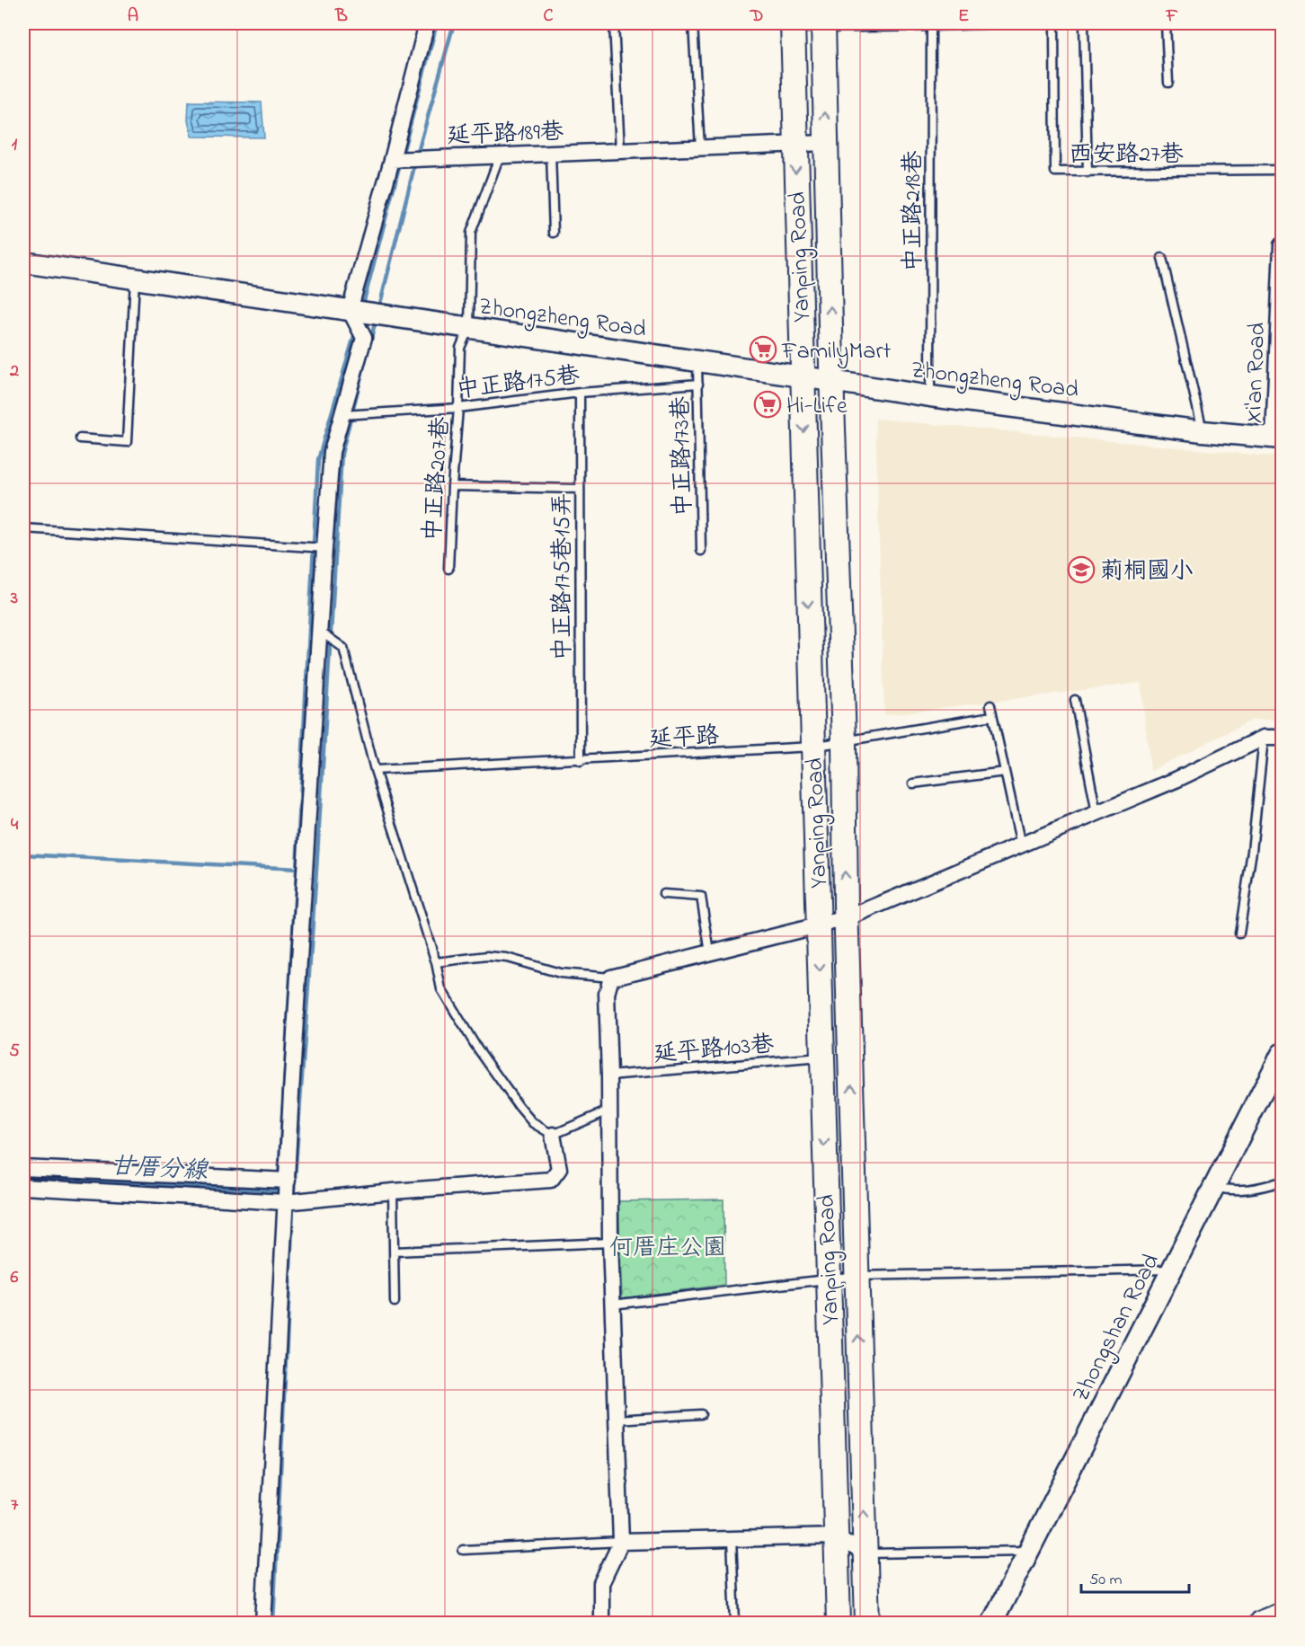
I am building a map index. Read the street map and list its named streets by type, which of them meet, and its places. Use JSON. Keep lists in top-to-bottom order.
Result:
{
  "streets": {
    "main road": ["Yanping Road"],
    "street": [
      "延平路189巷",
      "Zhongzheng Road",
      "Xi'an Road",
      "Zhongshan Road"
    ],
    "lane": [
      "西安路27巷",
      "中正路218巷",
      "中正路175巷",
      "中正路173巷",
      "中正路207巷",
      "中正路175巷15弄",
      "延平路",
      "延平路103巷"
    ]
  },
  "crossings": [
    ["延平路189巷", "Yanping Road"],
    ["延平路189巷", "中正路207巷"],
    ["中正路218巷", "Zhongzheng Road"],
    ["Yanping Road", "Zhongzheng Road"],
    ["Yanping Road", "延平路"],
    ["Yanping Road", "延平路103巷"],
    ["Zhongzheng Road", "Xi'an Road"],
    ["Zhongzheng Road", "中正路173巷"],
    ["Zhongzheng Road", "中正路207巷"],
    ["中正路175巷", "中正路173巷"],
    ["中正路175巷", "中正路207巷"],
    ["中正路175巷", "中正路175巷15弄"],
    ["中正路175巷15弄", "延平路"]
  ],
  "water": ["甘厝分線"],
  "parks": ["何厝庄公園"],
  "places": {
    "supermarket": ["FamilyMart", "Hi-Life"],
    "school or university": ["莿桐國小"]
  },
  "scale_bar": "50 m",
  "grid": {
    "columns": [
      "A",
      "B",
      "C",
      "D",
      "E",
      "F"
    ],
    "rows": [
      "1",
      "2",
      "3",
      "4",
      "5",
      "6",
      "7"
    ]
  }
}
